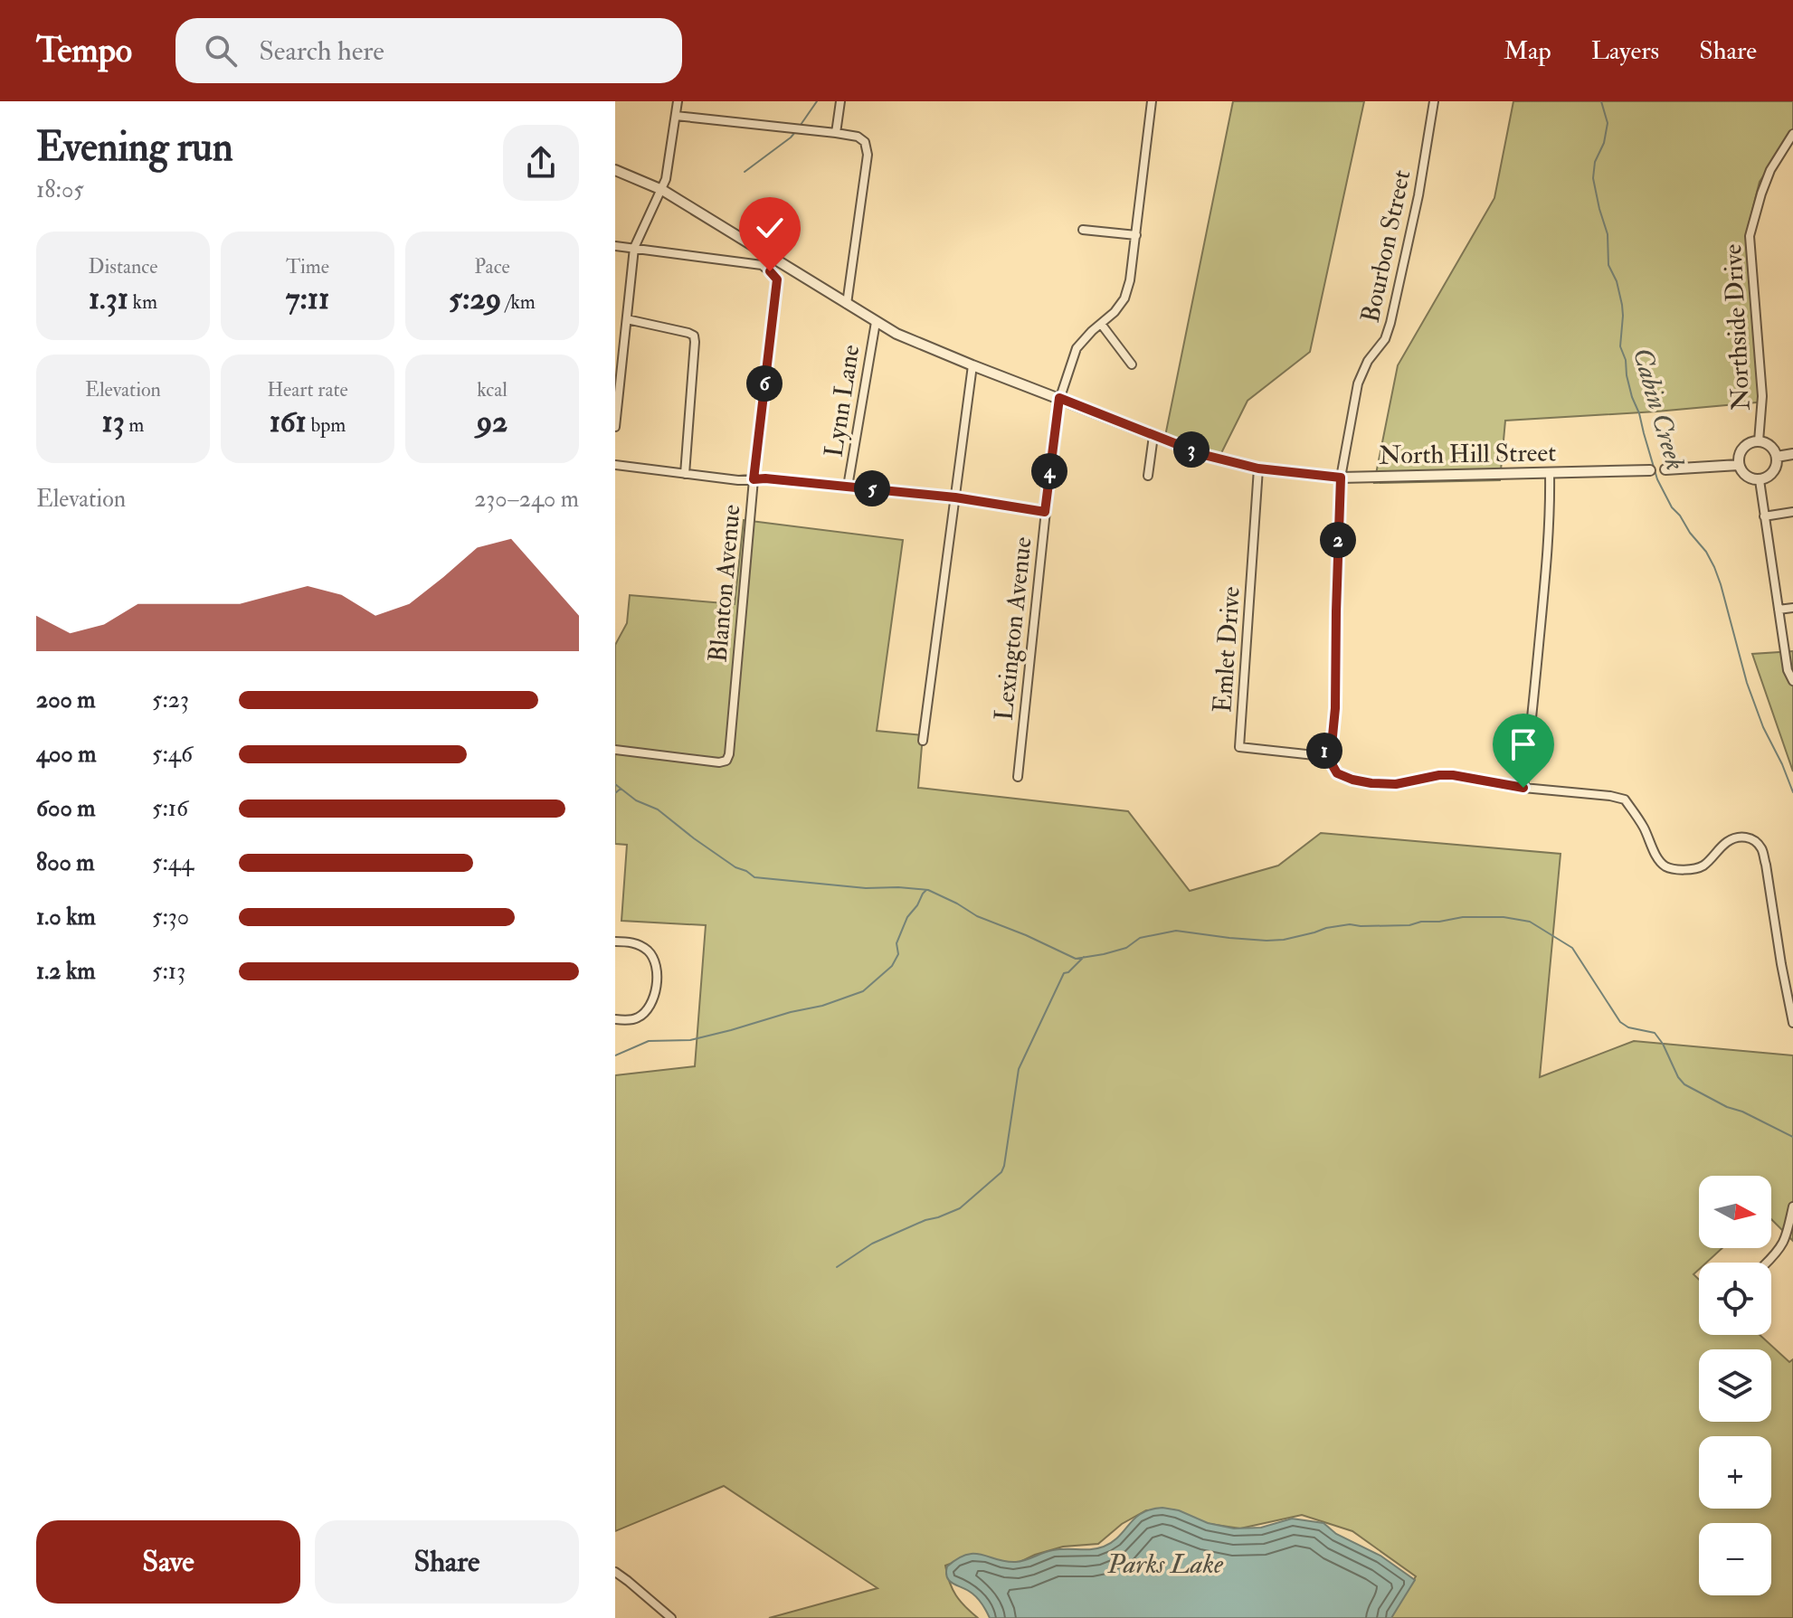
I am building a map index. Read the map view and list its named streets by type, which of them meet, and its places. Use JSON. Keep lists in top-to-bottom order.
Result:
{
  "streets": {
    "street": [
      "Bourbon Street",
      "Northside Drive",
      "Lynn Lane",
      "North Hill Street",
      "Blanton Avenue",
      "Lexington Avenue",
      "Emlet Drive"
    ]
  },
  "crossings": [
    ["Bourbon Street", "North Hill Street"],
    ["Bourbon Street", "Emlet Drive"],
    ["Northside Drive", "North Hill Street"],
    ["Lynn Lane", "North Hill Street"],
    ["North Hill Street", "Lexington Avenue"],
    ["North Hill Street", "Emlet Drive"]
  ],
  "water": ["Cabin Creek", "Parks Lake"],
  "north": "right",
  "page": {
    "header": "Tempo",
    "search": "Search here",
    "nav": ["Map", "Layers", "Share"],
    "heading": ["Evening run", "18:05"],
    "stats": [
      ["Distance", "1.31 km"],
      ["Time", "7:11"],
      ["Pace", "5:29 /km"],
      ["Elevation", "13 m"],
      ["Heart rate", "161 bpm"],
      ["kcal", "92"]
    ],
    "pins": [
      "6",
      "3",
      "4",
      "5",
      "2",
      "1"
    ],
    "chart": ["Elevation", "230–240 m"],
    "list": [
      {
        "name": "200 m",
        "note": "5:23"
      },
      {
        "name": "400 m",
        "note": "5:46"
      },
      {
        "name": "600 m",
        "note": "5:16"
      },
      {
        "name": "800 m",
        "note": "5:44"
      },
      {
        "name": "1.0 km",
        "note": "5:30"
      },
      {
        "name": "1.2 km",
        "note": "5:13"
      }
    ],
    "map_buttons": ["+", "−"],
    "buttons": ["Save", "Share"]
  }
}
